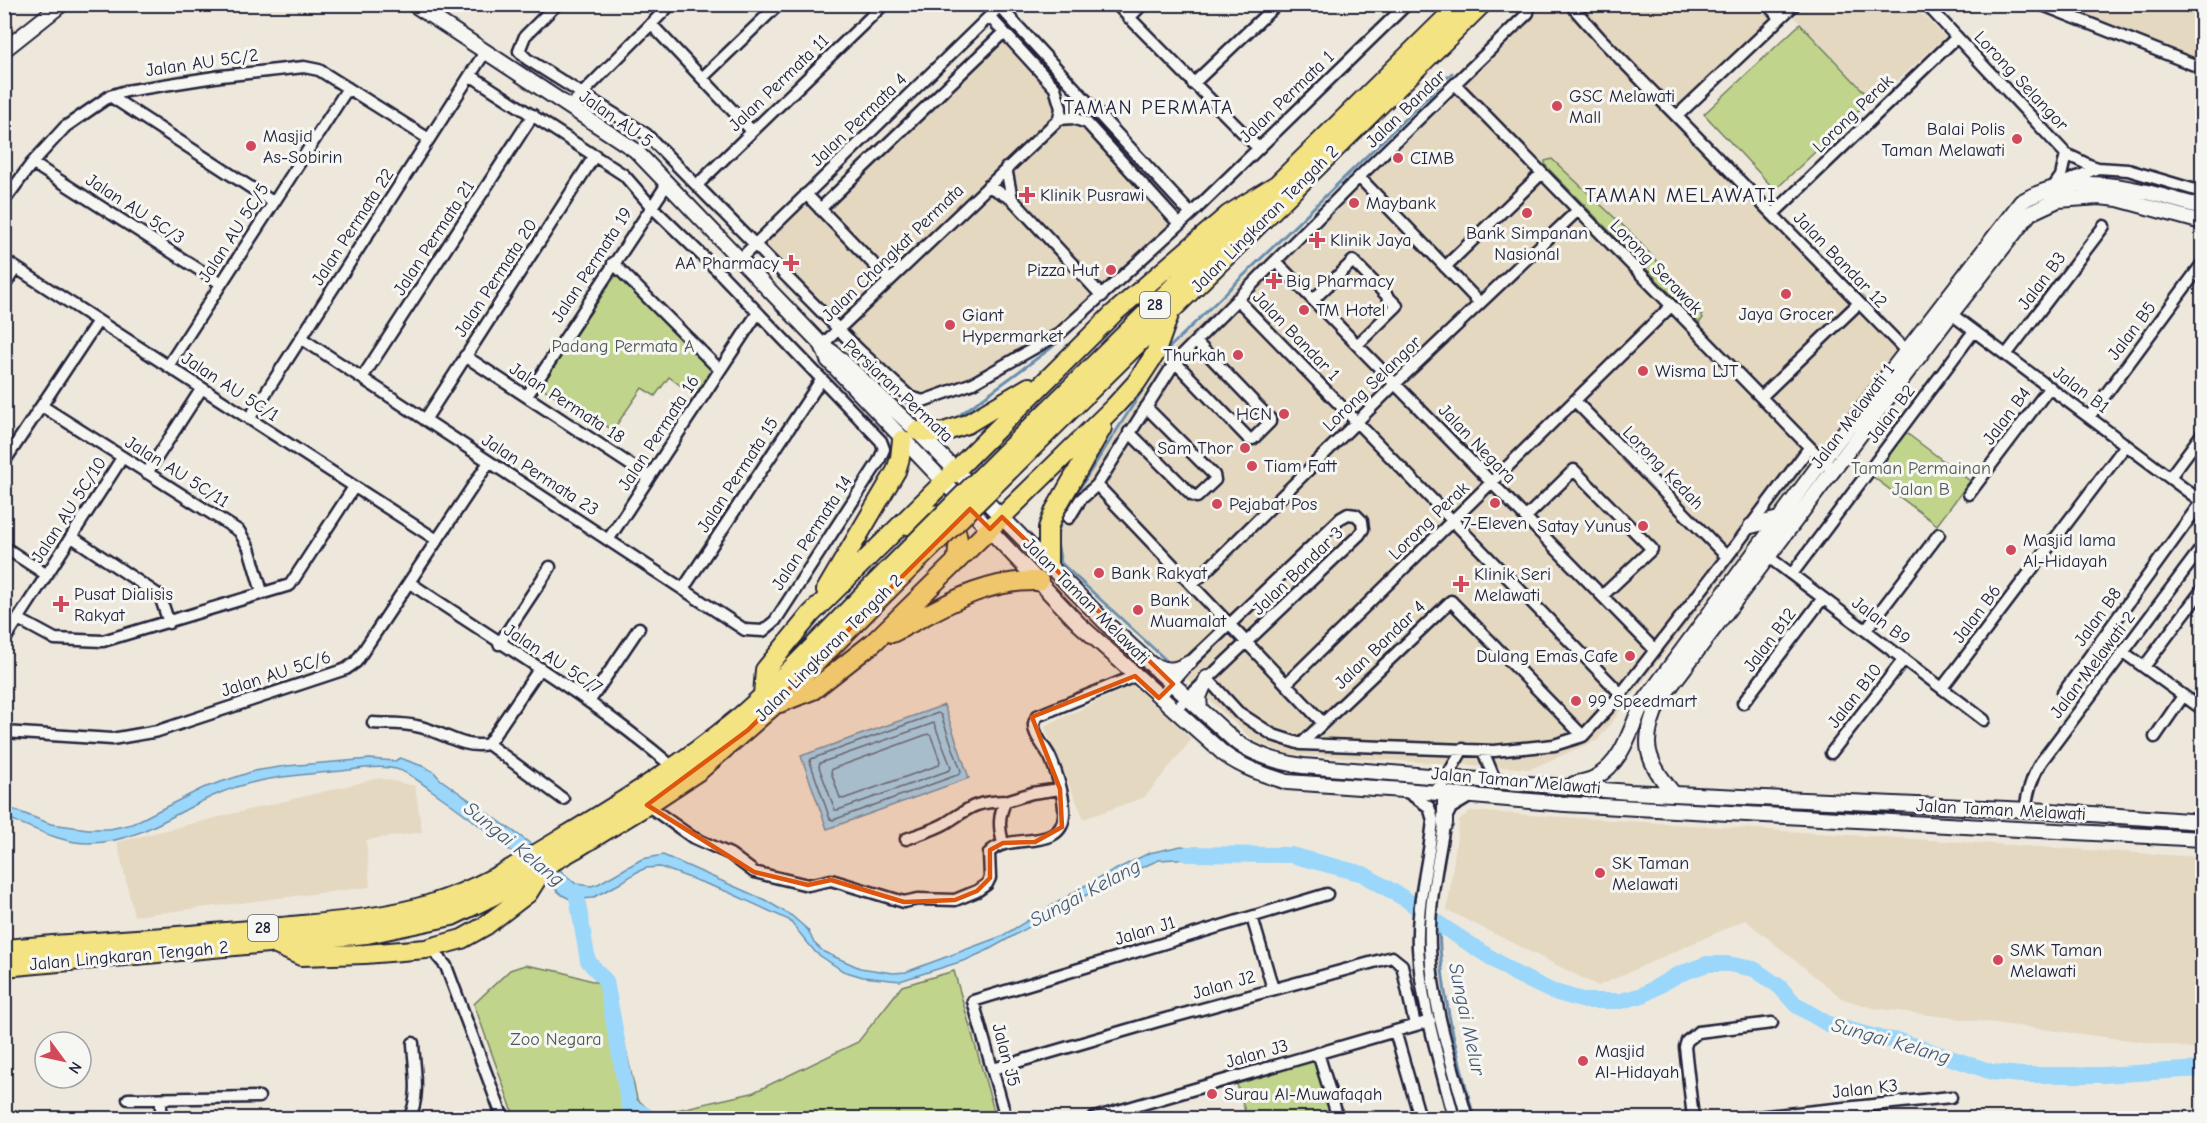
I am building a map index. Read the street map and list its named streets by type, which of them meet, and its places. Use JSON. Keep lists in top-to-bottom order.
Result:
{
  "streets": {
    "highway": ["Jalan Lingkaran Tengah 2", "28"],
    "main road": [
      "Jalan AU 5",
      "Persiaran Permata",
      "Jalan Melawati 1",
      "Jalan Taman Melawati"
    ],
    "street": [
      "Jalan AU 5C/2",
      "Lorong Selangor",
      "Jalan Permata 11",
      "Jalan Permata 1",
      "Jalan Bandar",
      "Lorong Perak",
      "Jalan Permata 4",
      "Jalan AU 5C/3",
      "Jalan Permata 22",
      "Jalan AU 5C/5",
      "Jalan Permata 21",
      "Jalan Changkat Permata",
      "Jalan Bandar 12",
      "Jalan Permata 19",
      "Lorong Serawak",
      "Jalan Permata 20",
      "Jalan B3",
      "Jalan B5",
      "Jalan Bandar 1",
      "Jalan AU 5C/1",
      "Jalan B1",
      "Jalan Permata 18",
      "Jalan B2",
      "Jalan B4",
      "Jalan Permata 16",
      "Jalan Negara",
      "Lorong Kedah",
      "Jalan AU 5C/11",
      "Jalan Permata 23",
      "Jalan Permata 15",
      "Jalan AU 5C/10",
      "Jalan Permata 14",
      "Jalan Bandar 3",
      "Jalan B6",
      "Jalan B8",
      "Jalan B9",
      "Jalan B12",
      "Jalan Bandar 4",
      "Jalan AU 5C/7",
      "Jalan Melawati 2",
      "Jalan AU 5C/6",
      "Jalan B10",
      "Jalan J1",
      "Jalan J2",
      "Jalan J3",
      "Jalan J5",
      "Jalan K3"
    ]
  },
  "crossings": [
    ["Jalan AU 5C/2", "Jalan AU 5C/3"],
    ["Jalan AU 5C/2", "Jalan Permata 22"],
    ["Jalan AU 5C/2", "Jalan AU 5C/5"],
    ["Lorong Selangor", "Lorong Perak"],
    ["Lorong Selangor", "Lorong Serawak"],
    ["Lorong Selangor", "Jalan Bandar 1"],
    ["Lorong Selangor", "Jalan Melawati 1"],
    ["Lorong Selangor", "Jalan Negara"],
    ["Jalan Permata 11", "Persiaran Permata"],
    ["Jalan Permata 1", "Jalan Changkat Permata"],
    ["Jalan Permata 1", "Persiaran Permata"],
    ["Jalan Bandar", "Lorong Serawak"],
    ["Jalan Bandar", "Jalan Bandar 1"],
    ["Jalan Bandar", "Jalan Negara"],
    ["Lorong Perak", "Jalan Bandar 12"],
    ["Lorong Perak", "Lorong Serawak"],
    ["Lorong Perak", "Jalan Bandar 1"],
    ["Lorong Perak", "Jalan Negara"],
    ["Lorong Perak", "Lorong Kedah"],
    ["Jalan AU 5", "Jalan Permata 4"],
    ["Jalan AU 5", "Jalan Permata 22"],
    ["Jalan AU 5", "Jalan Changkat Permata"],
    ["Jalan AU 5", "Jalan Permata 19"],
    ["Jalan AU 5", "Persiaran Permata"],
    ["Jalan Permata 4", "Persiaran Permata"],
    ["Jalan AU 5C/3", "Jalan AU 5C/5"],
    ["Jalan Lingkaran Tengah 2", "Jalan AU 5C/7"],
    ["Jalan Permata 22", "Jalan AU 5C/1"],
    ["Jalan Permata 22", "Jalan Permata 23"],
    ["Jalan AU 5C/5", "Jalan AU 5C/1"],
    ["Jalan Permata 21", "Jalan Permata 23"],
    ["Jalan Changkat Permata", "Persiaran Permata"],
    ["Jalan Bandar 12", "Jalan Melawati 1"],
    ["Jalan Permata 19", "Jalan Permata 18"],
    ["Lorong Serawak", "Jalan Melawati 1"],
    ["Jalan Permata 20", "Jalan Permata 18"],
    ["Jalan Permata 20", "Jalan Permata 23"],
    ["Jalan B3", "Jalan B1"],
    ["Jalan B5", "Jalan B1"],
    ["Jalan AU 5C/1", "Jalan AU 5C/6"],
    ["Jalan B1", "Jalan B2"],
    ["Jalan B1", "Jalan Melawati 1"],
    ["Jalan B1", "Jalan B4"],
    ["Jalan B1", "Jalan B6"],
    ["Jalan B1", "Jalan B8"],
    ["Persiaran Permata", "Jalan Taman Melawati"],
    ["Jalan Permata 18", "Jalan Permata 16"],
    ["Jalan B2", "Jalan B9"],
    ["Jalan Melawati 1", "Jalan Taman Melawati"],
    ["Jalan Melawati 1", "Jalan B9"],
    ["Jalan Permata 16", "Jalan Permata 23"],
    ["Jalan AU 5C/11", "Jalan AU 5C/10"],
    ["Jalan Permata 23", "Jalan Permata 15"],
    ["Jalan Permata 23", "Jalan Permata 14"],
    ["Jalan Permata 23", "Jalan AU 5C/6"],
    ["Jalan Permata 15", "Jalan Permata 14"],
    ["Jalan Bandar 3", "Jalan Taman Melawati"],
    ["Jalan Taman Melawati", "Jalan Melawati 2"],
    ["Jalan B6", "Jalan B9"],
    ["Jalan B9", "Jalan B12"],
    ["Jalan B9", "Jalan B10"],
    ["Jalan AU 5C/7", "Jalan AU 5C/6"],
    ["Jalan J1", "Jalan J5"],
    ["Jalan J2", "Jalan J3"],
    ["Jalan J2", "Jalan J5"]
  ],
  "districts": ["TAMAN PERMATA", "TAMAN MELAWATI"],
  "water": ["Sungai Kelang", "Sungai Melur"],
  "parks": ["Padang Permata A", "Taman Permainan Jalan B", "Zoo Negara"],
  "places": {
    "other": [
      "GSC Melawati Mall",
      "Balai Polis Taman Melawati",
      "Masjid As-Sobirin",
      "CIMB",
      "Maybank",
      "Bank Simpanan Nasional",
      "Pizza Hut",
      "Jaya Grocer",
      "TM Hotel",
      "Giant Hypermarket",
      "Thurkah",
      "Wisma LJT",
      "HCN",
      "Sam Thor",
      "Tiam Fatt",
      "7-Eleven",
      "Pejabat Pos",
      "Satay Yunus",
      "Masjid lama Al-Hidayah",
      "Bank Rakyat",
      "Bank Muamalat",
      "Dulang Emas Cafe",
      "99 Speedmart",
      "SK Taman Melawati",
      "SMK Taman Melawati",
      "Masjid Al-Hidayah",
      "Surau Al-Muwafaqah"
    ],
    "health": [
      "Klinik Pusrawi",
      "Klinik Jaya",
      "AA Pharmacy",
      "Big Pharmacy",
      "Klinik Seri Melawati",
      "Pusat Dialisis Rakyat"
    ]
  },
  "north": "bottom right"
}
